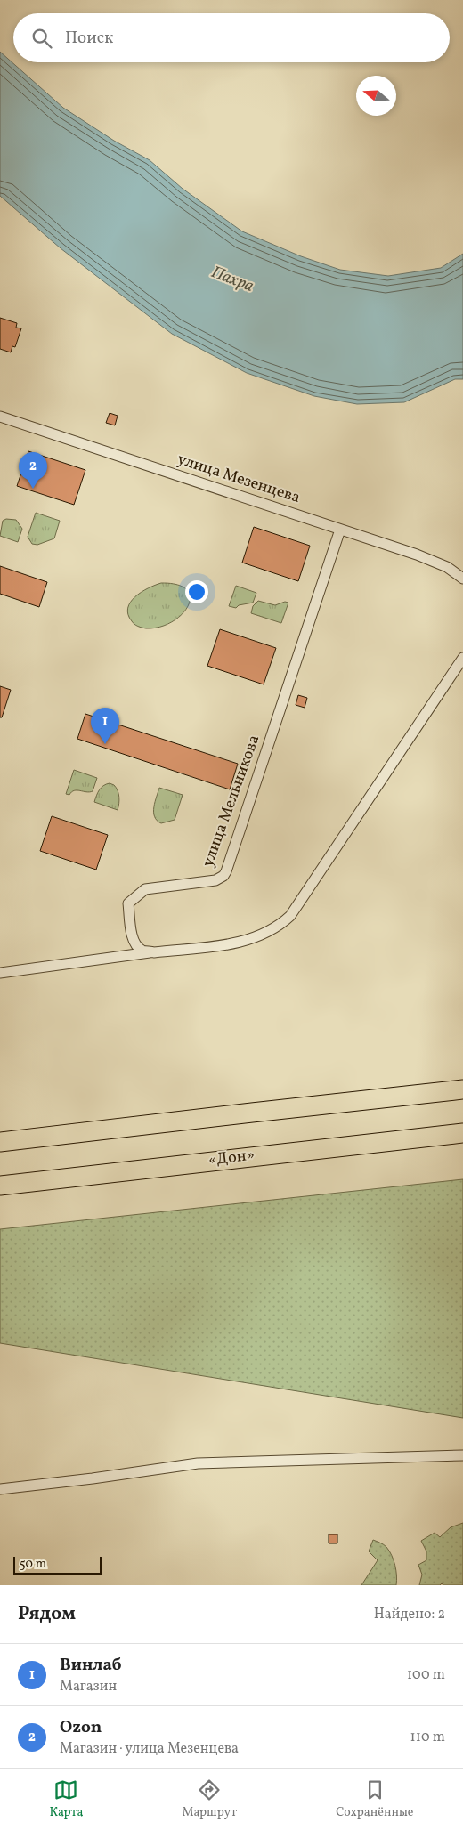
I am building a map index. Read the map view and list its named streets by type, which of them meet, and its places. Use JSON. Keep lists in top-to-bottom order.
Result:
{
  "streets": {
    "highway": ["«Дон»"],
    "street": ["улица Мезенцева", "улица Мельникова"]
  },
  "crossings": [
    ["улица Мезенцева", "улица Мельникова"]
  ],
  "water": ["Пахра"],
  "scale_bar": "50 m",
  "north": "left",
  "page": {
    "search": "Поиск",
    "pins": ["2", "1"],
    "scale": "50 m",
    "heading": ["Рядом", "Найдено: 2"],
    "list": [
      {
        "mark": "1",
        "name": "Винлаб",
        "note": "Магазин",
        "value": "100 m"
      },
      {
        "mark": "2",
        "name": "Ozon",
        "note": "Магазин · улица Мезенцева",
        "value": "110 m"
      }
    ],
    "nav": ["Карта", "Маршрут", "Сохранённые"]
  }
}
